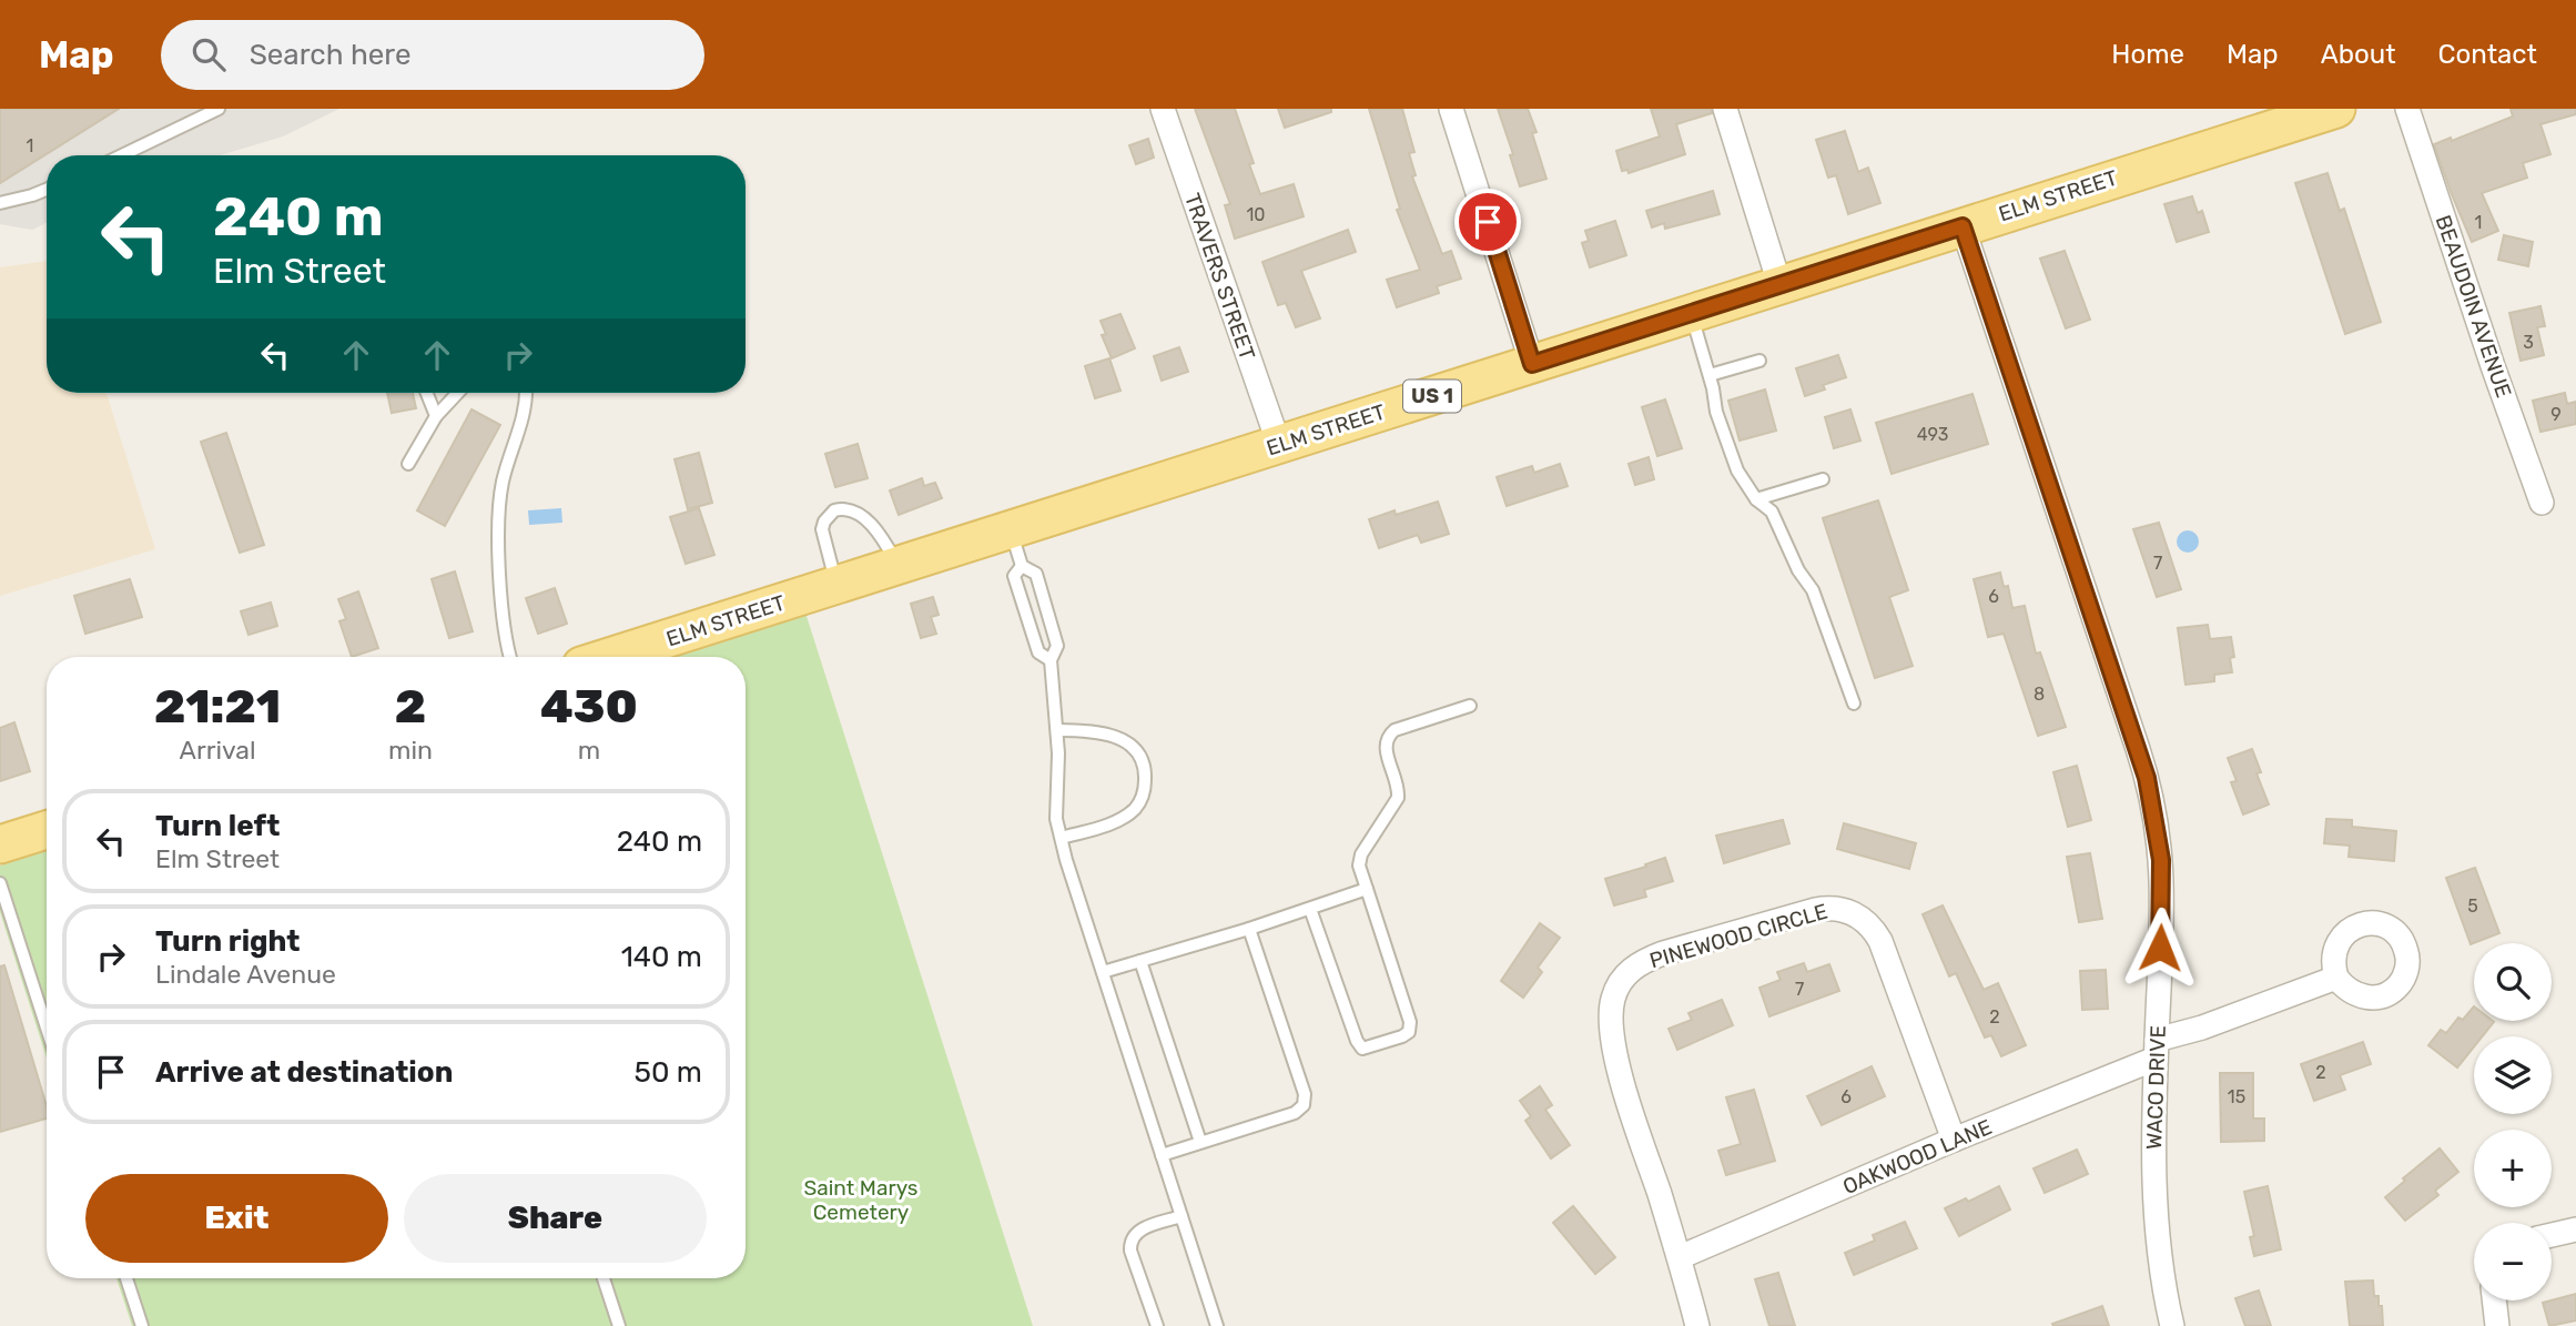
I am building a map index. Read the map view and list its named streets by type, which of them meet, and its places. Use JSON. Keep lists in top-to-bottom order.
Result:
{
  "streets": {
    "main road": ["ELM STREET", "US 1"],
    "street": [
      "TRAVERS STREET",
      "BEAUDOIN AVENUE",
      "PINEWOOD CIRCLE",
      "WACO DRIVE",
      "OAKWOOD LANE"
    ]
  },
  "crossings": [
    ["ELM STREET", "TRAVERS STREET"],
    ["ELM STREET", "WACO DRIVE"],
    ["PINEWOOD CIRCLE", "OAKWOOD LANE"],
    ["WACO DRIVE", "OAKWOOD LANE"]
  ],
  "parks": ["Saint Marys Cemetery"],
  "house_numbers": [
    "1",
    "10",
    "1",
    "3",
    "9",
    "493",
    "7",
    "6",
    "8",
    "5",
    "7",
    "2",
    "2",
    "6",
    "15"
  ],
  "page": {
    "header": "Map",
    "search": "Search here",
    "nav": [
      "Home",
      "Map",
      "About",
      "Contact"
    ],
    "turn": ["240 m", "Elm Street"],
    "eta": [
      "21:21",
      "Arrival",
      "2",
      "min",
      "430",
      "m"
    ],
    "list": [
      {
        "name": "Turn left",
        "note": "Elm Street",
        "value": "240 m"
      },
      {
        "name": "Turn right",
        "note": "Lindale Avenue",
        "value": "140 m"
      },
      {
        "name": "Arrive at destination",
        "value": "50 m"
      }
    ],
    "map_buttons": ["+", "−"],
    "buttons": ["Exit", "Share"]
  }
}
